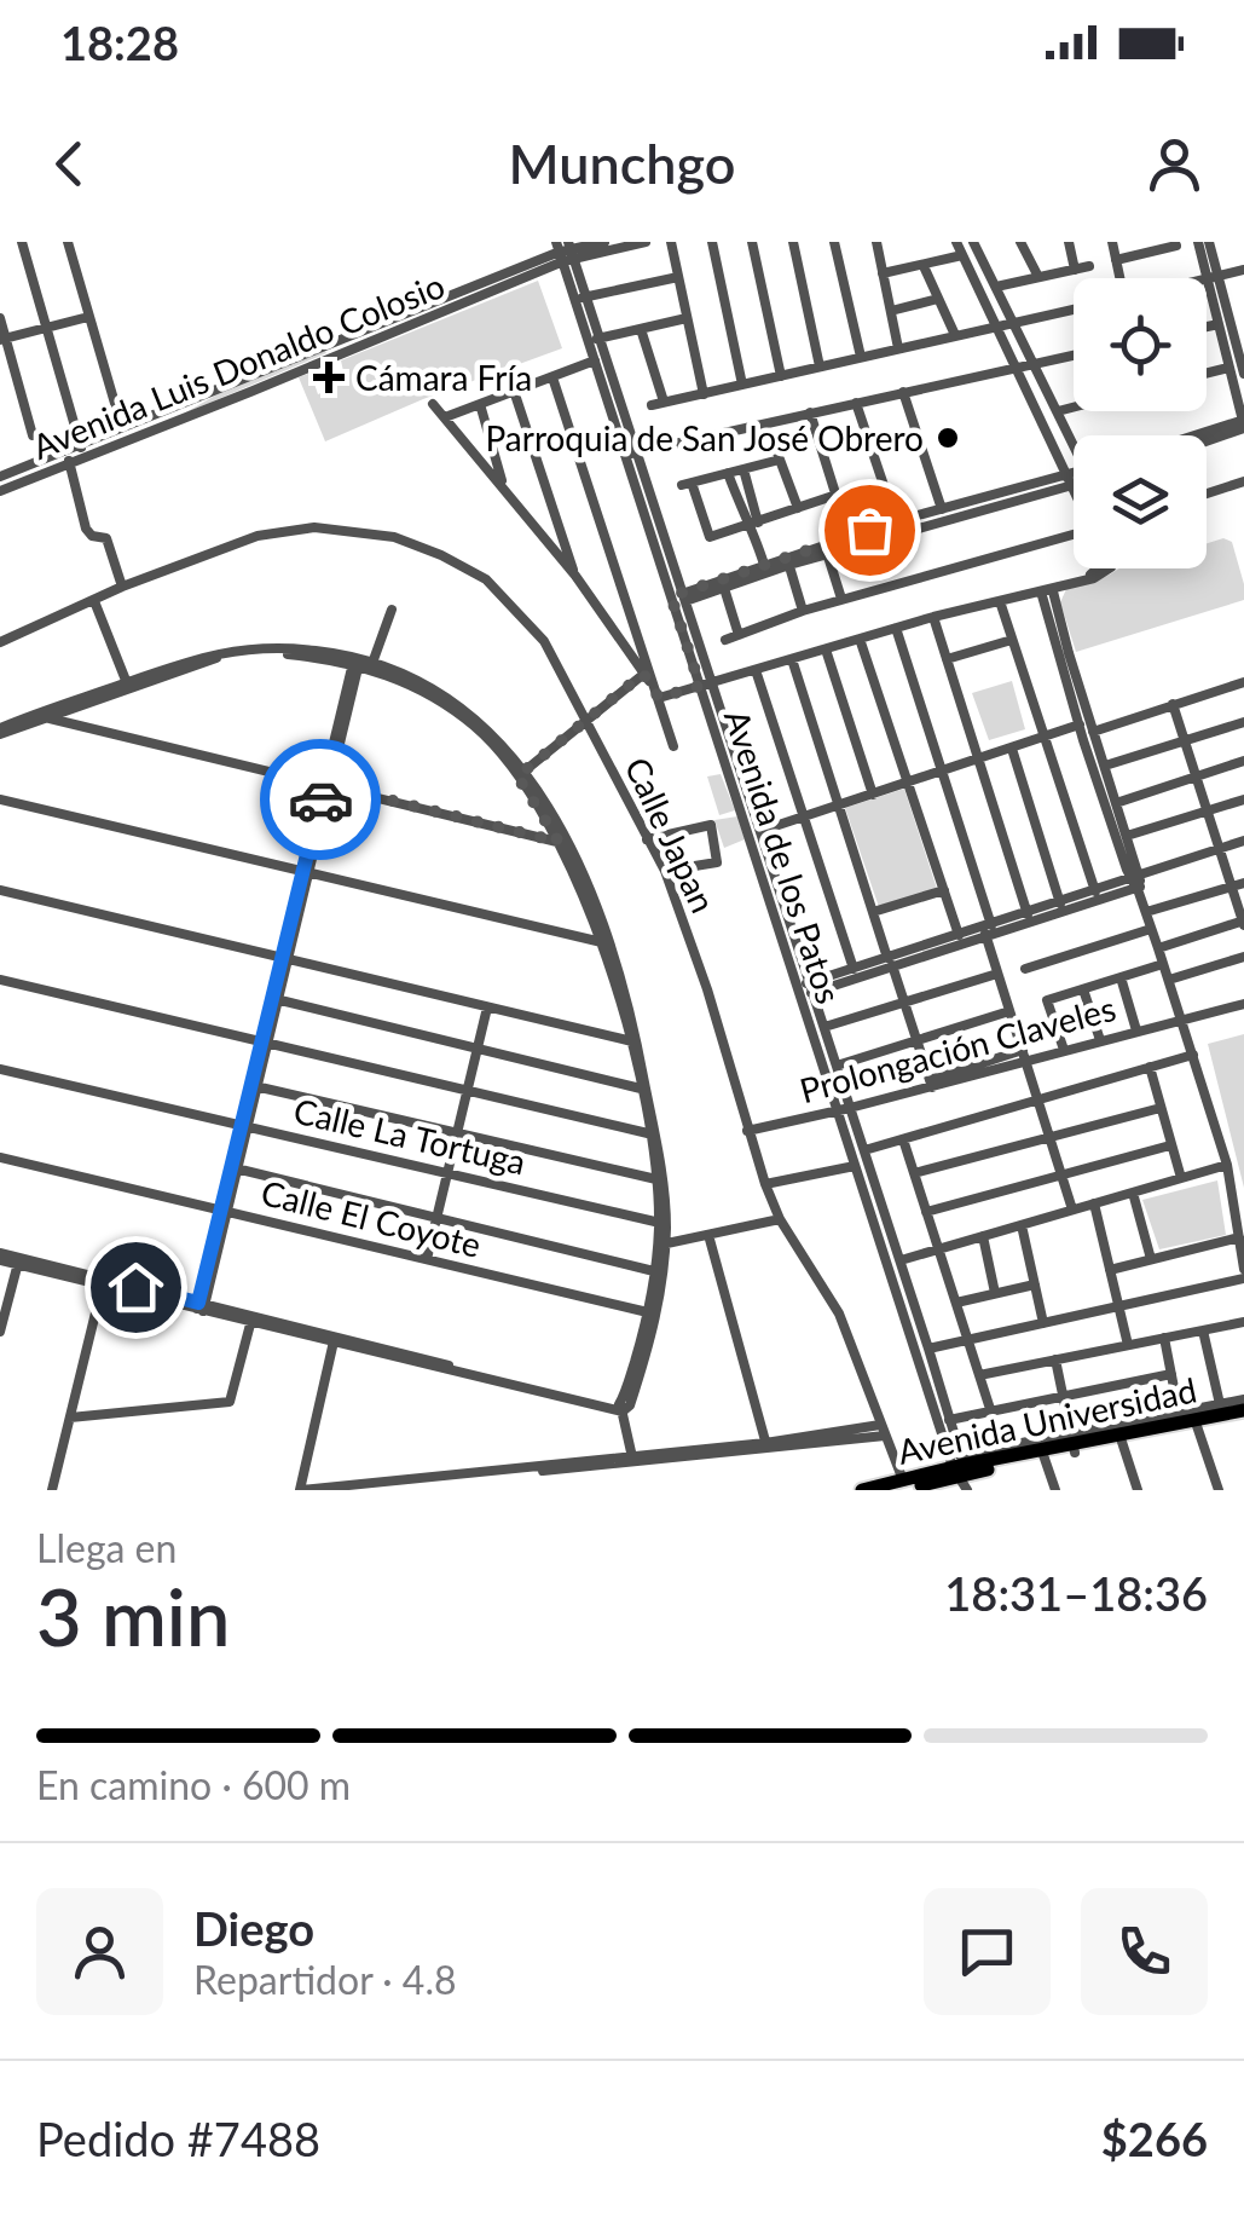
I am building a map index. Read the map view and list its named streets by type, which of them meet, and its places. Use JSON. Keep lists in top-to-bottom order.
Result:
{
  "streets": {
    "main road": ["Avenida Universidad"],
    "street": [
      "Avenida Luis Donaldo Colosio",
      "Calle Japan",
      "Avenida de los Patos",
      "Prolongación Claveles",
      "Calle La Tortuga",
      "Calle El Coyote"
    ]
  },
  "crossings": [
    ["Avenida Luis Donaldo Colosio", "Avenida de los Patos"],
    ["Calle Japan", "Prolongación Claveles"],
    ["Calle Japan", "Avenida Universidad"],
    ["Avenida de los Patos", "Prolongación Claveles"],
    ["Avenida de los Patos", "Avenida Universidad"]
  ],
  "places": {
    "health": ["Cámara Fría"],
    "other": ["Parroquia de San José Obrero"]
  },
  "page": {
    "status": "18:28",
    "header": "Munchgo",
    "heading": ["3 min", "Llega en", "18:31–18:36"],
    "panel": [
      "Diego",
      "Repartidor · 4.8",
      "Pedido #7488",
      "$266"
    ],
    "bar": "En camino · 600 m"
  }
}
